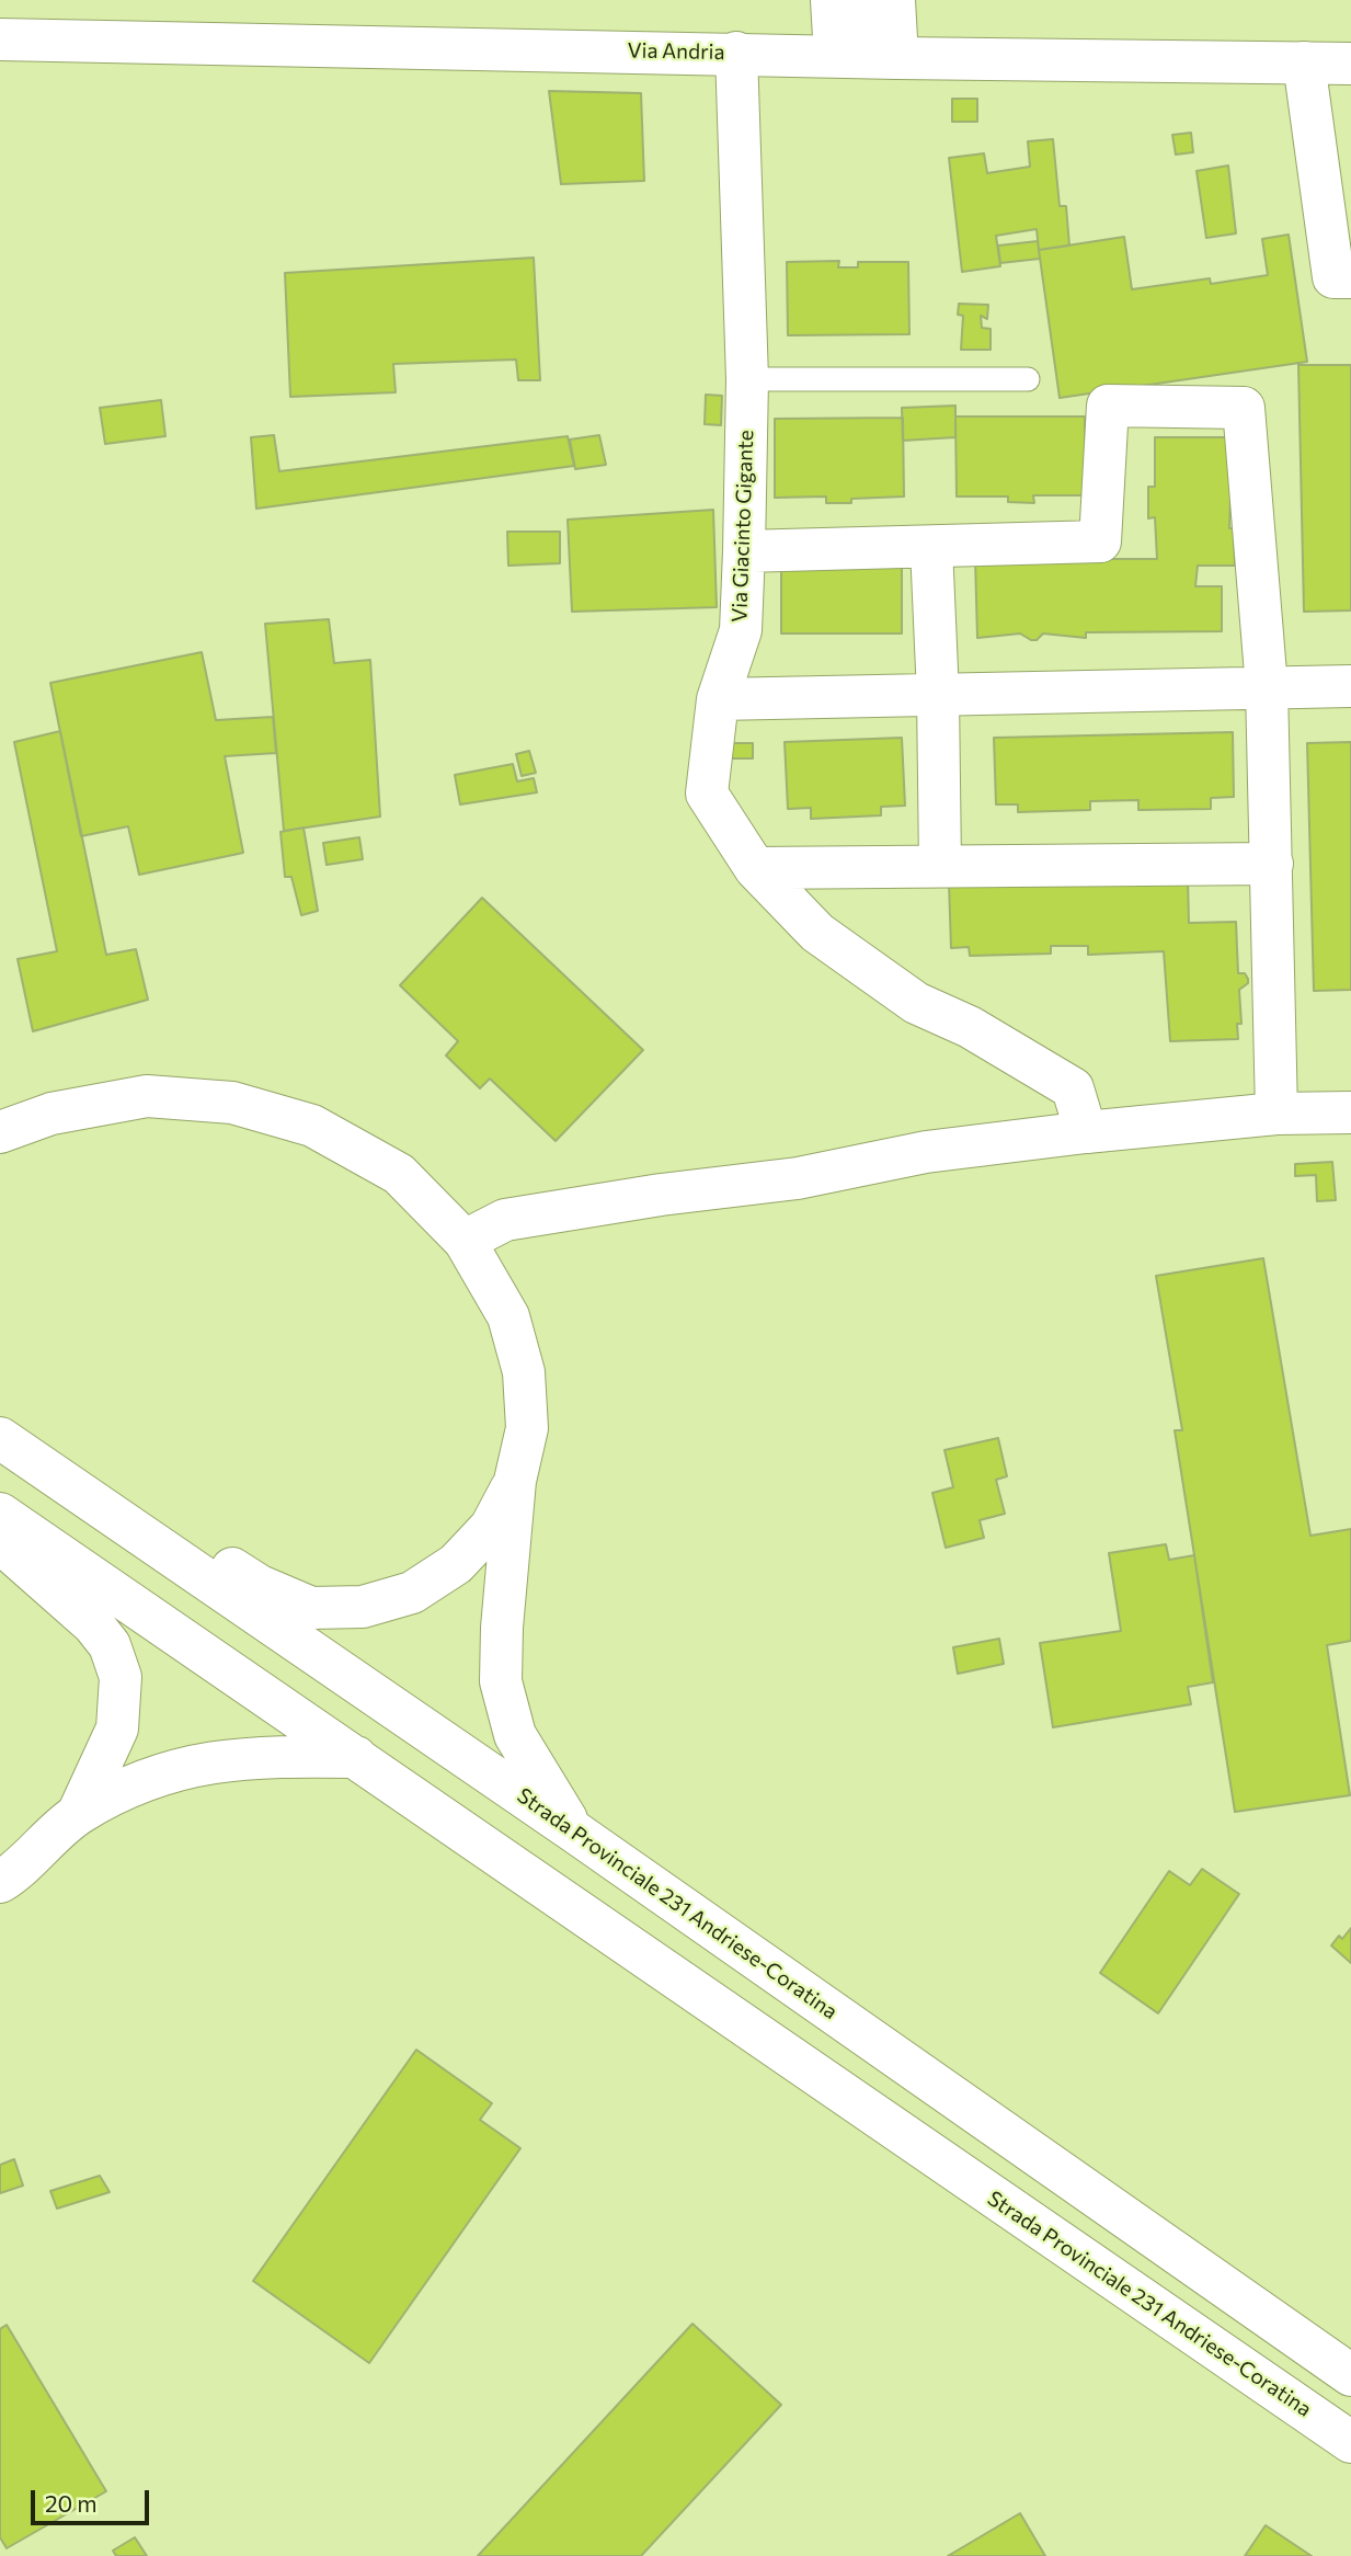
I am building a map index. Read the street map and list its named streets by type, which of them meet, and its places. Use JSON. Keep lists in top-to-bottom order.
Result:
{
  "streets": {
    "main road": ["Via Andria", "Via Giacinto Gigante", "Strada Provinciale 231 Andriese-Coratina"]
  },
  "crossings": [
    ["Via Andria", "Via Giacinto Gigante"]
  ],
  "scale_bar": "20 m"
}
